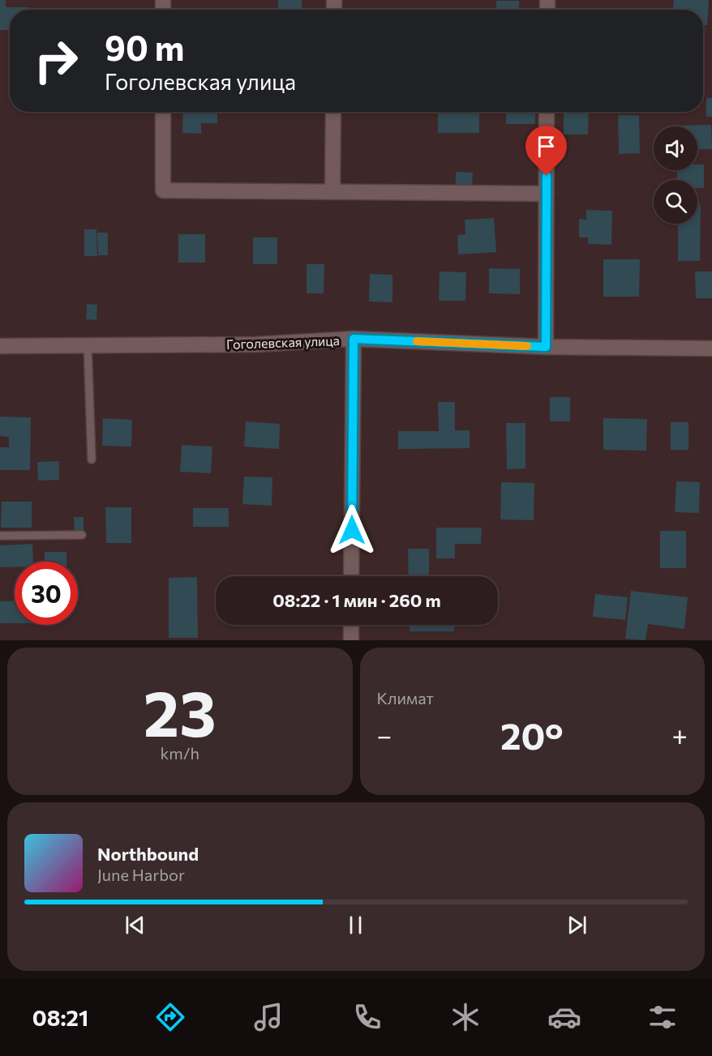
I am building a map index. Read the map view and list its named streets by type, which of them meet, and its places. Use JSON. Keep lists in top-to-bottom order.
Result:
{
  "streets": {
    "street": ["Гоголевская улица"]
  },
  "page": {
    "turn": ["90 m", "Гоголевская улица"],
    "limit": "30",
    "trip": "08:22 · 1 мин · 260 m",
    "tile": [
      ["23", "km/h"],
      "Климат"
    ],
    "heat": ["−", "20°", "+"],
    "song": ["Northbound", "June Harbor"],
    "tabs": "08:21"
  }
}
